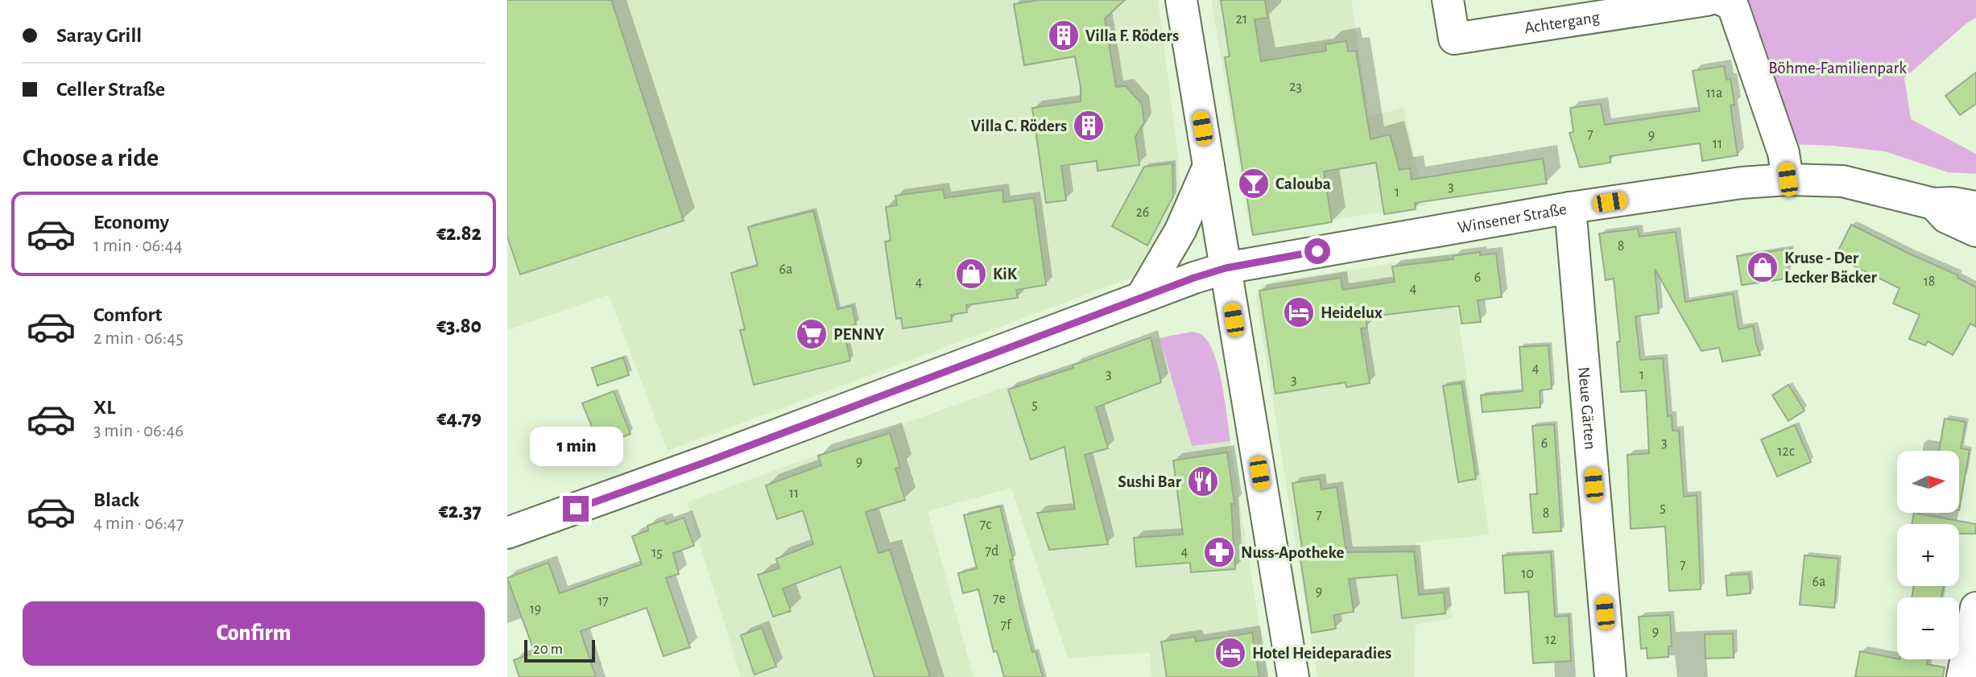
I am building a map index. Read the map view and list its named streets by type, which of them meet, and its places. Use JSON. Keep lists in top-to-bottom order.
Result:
{
  "streets": {
    "main road": ["Achtergang", "Winsener Straße", "Neue Gärten"]
  },
  "crossings": [
    ["Winsener Straße", "Neue Gärten"]
  ],
  "parks": ["Böhme-Familienpark"],
  "places": {
    "building": ["Villa F. Röders", "Villa C. Röders"],
    "bar": ["Calouba"],
    "shop": ["Kruse - Der Lecker Bäcker", "KiK"],
    "hotel": ["Heidelux", "Hotel Heideparadies"],
    "supermarket": ["PENNY"],
    "restaurant": ["Sushi Bar"],
    "pharmacy": ["Nuss-Apotheke"]
  },
  "house_numbers": [
    "21",
    "23",
    "11a",
    "7",
    "9",
    "11",
    "3",
    "1",
    "26",
    "8",
    "6a",
    "6",
    "18",
    "4",
    "4",
    "4",
    "3",
    "1",
    "3",
    "5",
    "3",
    "6",
    "12c",
    "9",
    "11",
    "5",
    "8",
    "7",
    "7c",
    "7d",
    "4",
    "15",
    "7",
    "10",
    "6a",
    "9",
    "7e",
    "17",
    "19",
    "7f",
    "9",
    "12"
  ],
  "scale_bar": "20 m",
  "north": "right",
  "page": {
    "banner": ["Saray Grill", "Celler Straße"],
    "heading": "Choose a ride",
    "list": [
      {
        "name": "Economy",
        "note": "1 min · 06:44",
        "value": "€2.82"
      },
      {
        "name": "Comfort",
        "note": "2 min · 06:45",
        "value": "€3.80"
      },
      {
        "name": "XL",
        "note": "3 min · 06:46",
        "value": "€4.79"
      },
      {
        "name": "Black",
        "note": "4 min · 06:47",
        "value": "€2.37"
      }
    ],
    "bubble": "1 min",
    "map_buttons": ["+", "−"],
    "buttons": "Confirm",
    "scale": "20 m"
  }
}
